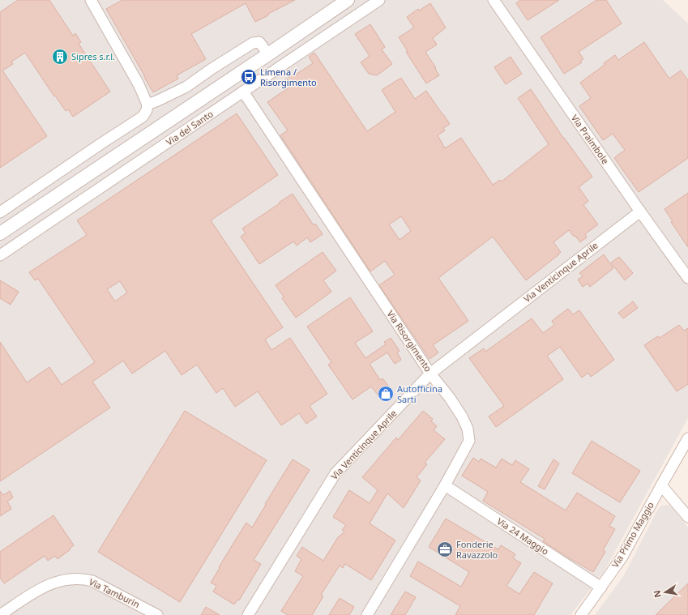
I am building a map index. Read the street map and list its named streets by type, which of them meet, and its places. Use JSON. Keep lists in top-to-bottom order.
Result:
{
  "streets": {
    "street": [
      "Via del Santo",
      "Via Praimbole",
      "Via Venticinque Aprile",
      "Via Risorgimento",
      "Via Primo Maggio",
      "Via 24 Maggio",
      "Via Tamburin"
    ]
  },
  "crossings": [
    ["Via del Santo", "Via Risorgimento"],
    ["Via Praimbole", "Via Venticinque Aprile"],
    ["Via Venticinque Aprile", "Via Risorgimento"],
    ["Via Risorgimento", "Via 24 Maggio"],
    ["Via Primo Maggio", "Via 24 Maggio"]
  ],
  "places": {
    "building": ["Sipres s.r.l."],
    "bus stop": ["Limena / Risorgimento"],
    "shop": ["Autofficina Sarti"],
    "office": ["Fonderie Ravazzolo"]
  },
  "north": "left"
}
